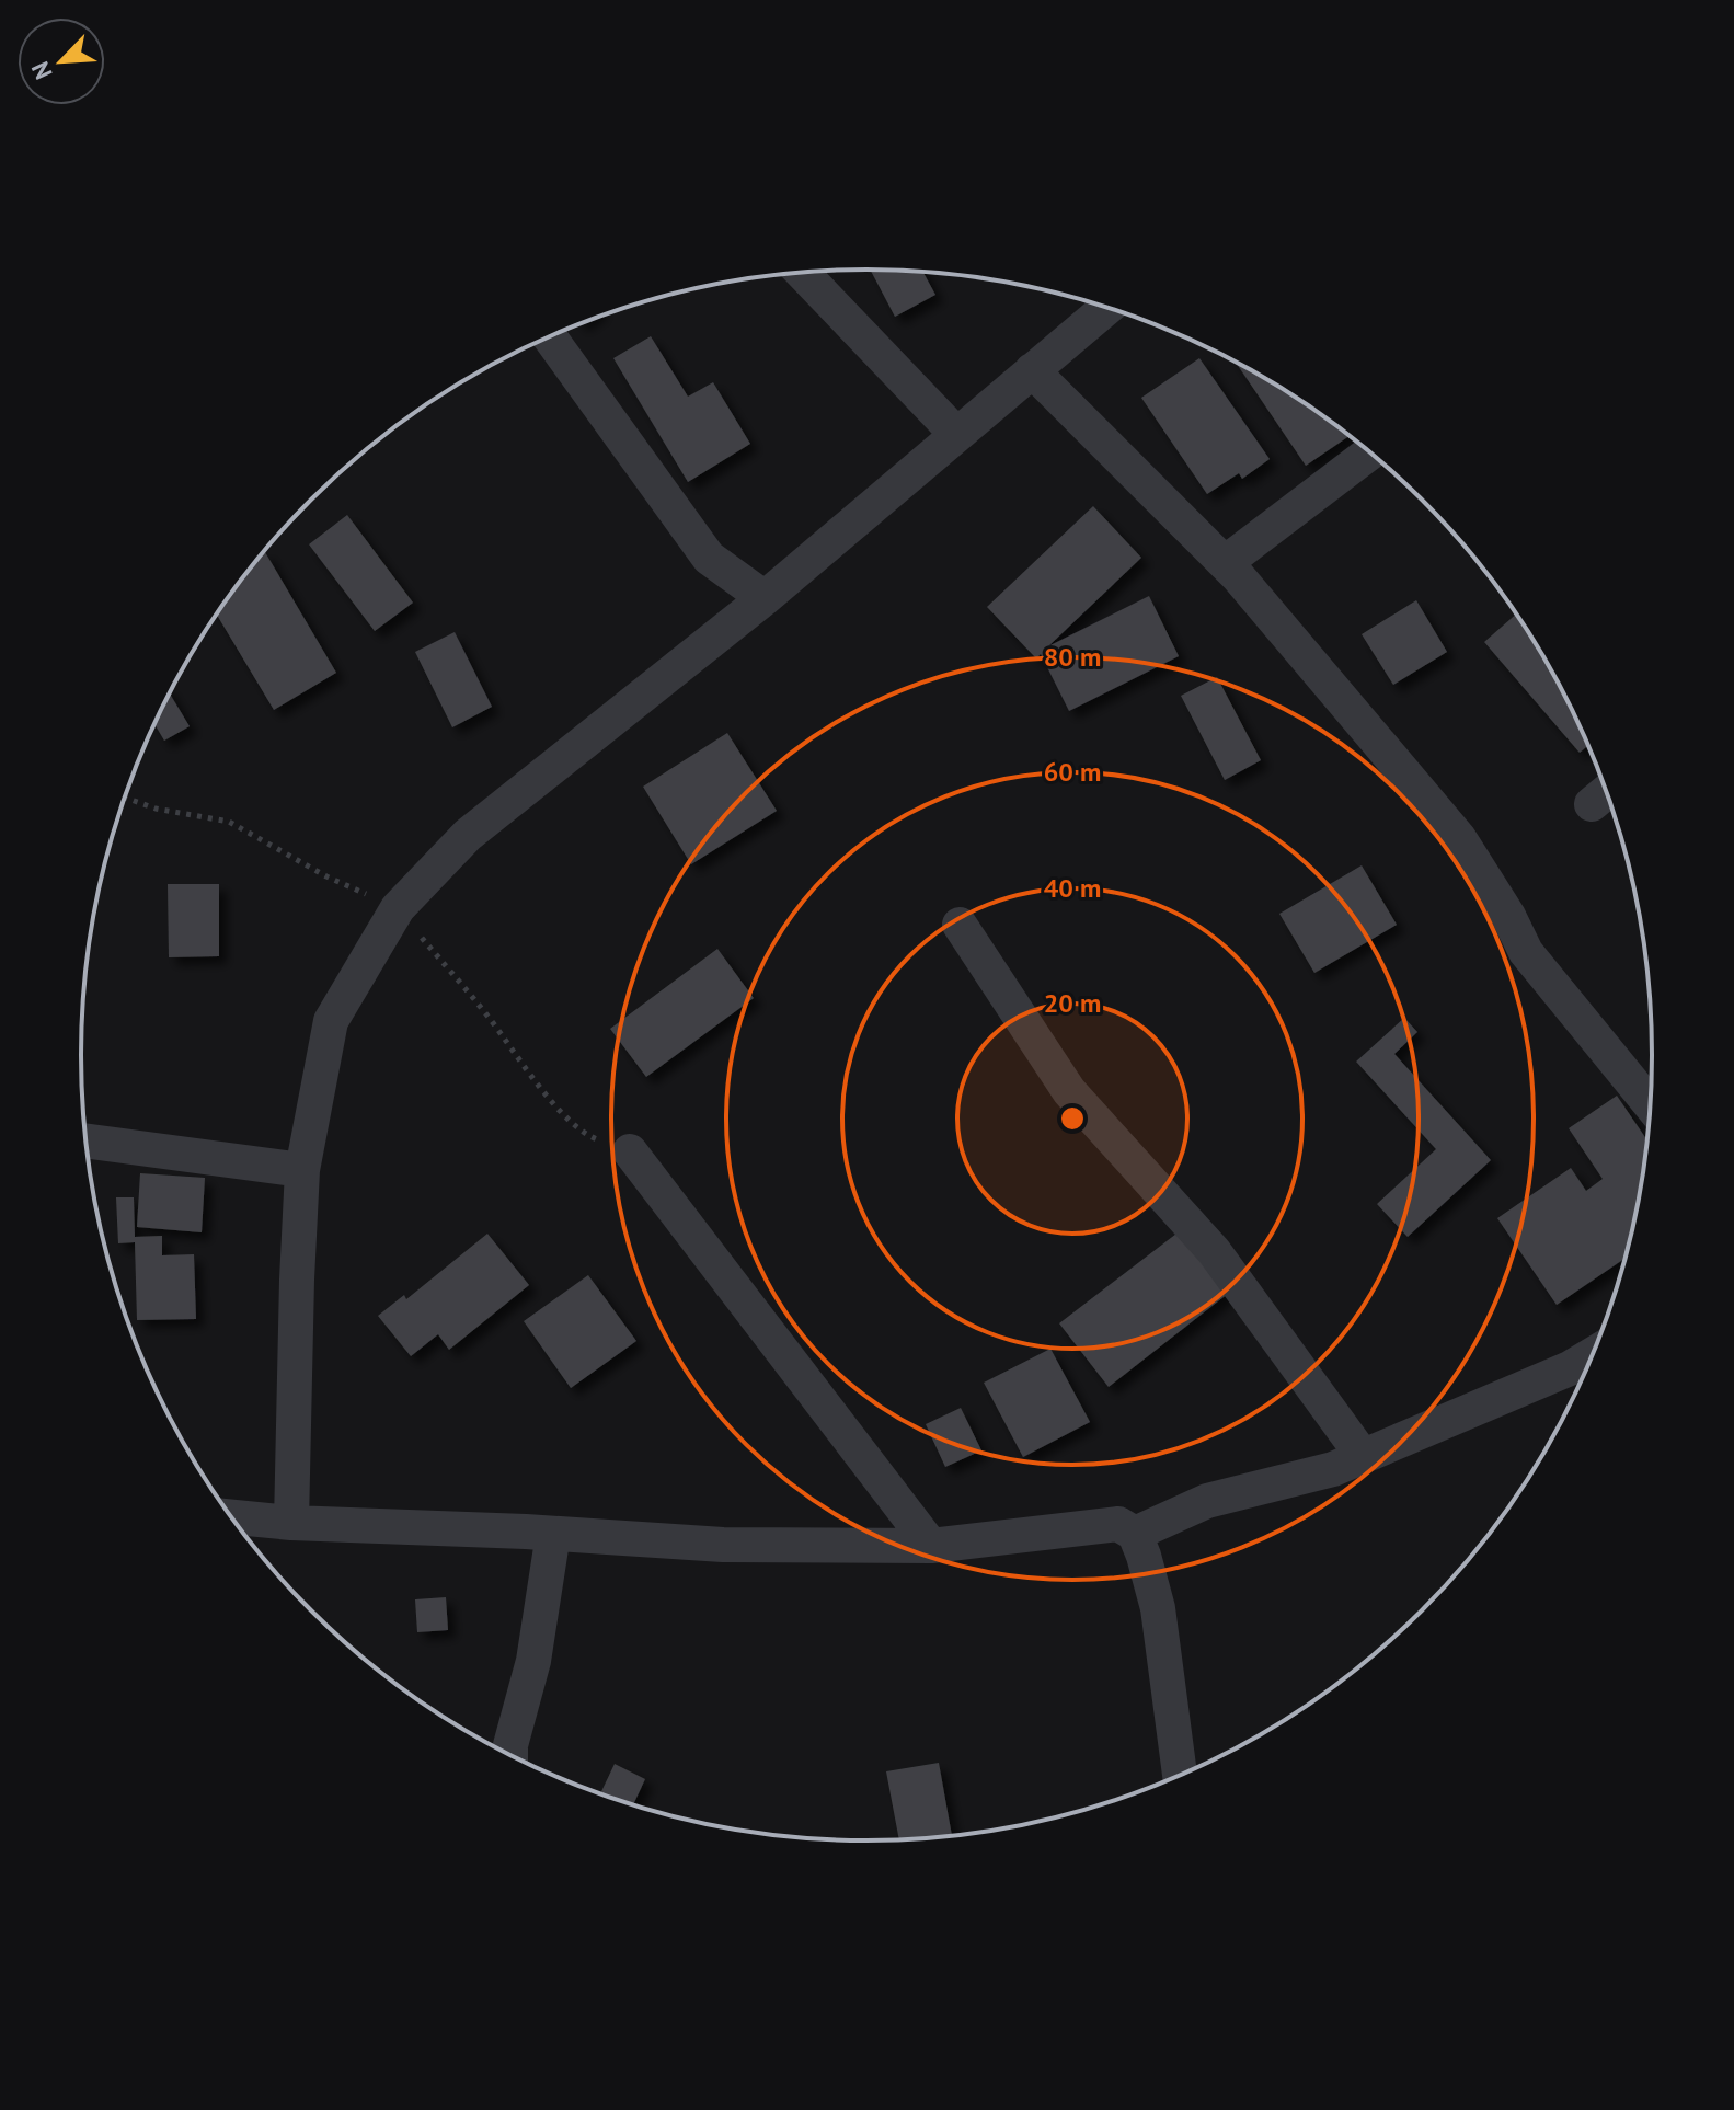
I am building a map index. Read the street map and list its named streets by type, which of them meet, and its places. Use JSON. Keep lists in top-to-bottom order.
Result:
{
  "north": "bottom left",
  "rings": [
    "80 m",
    "60 m",
    "40 m",
    "20 m"
  ]
}
